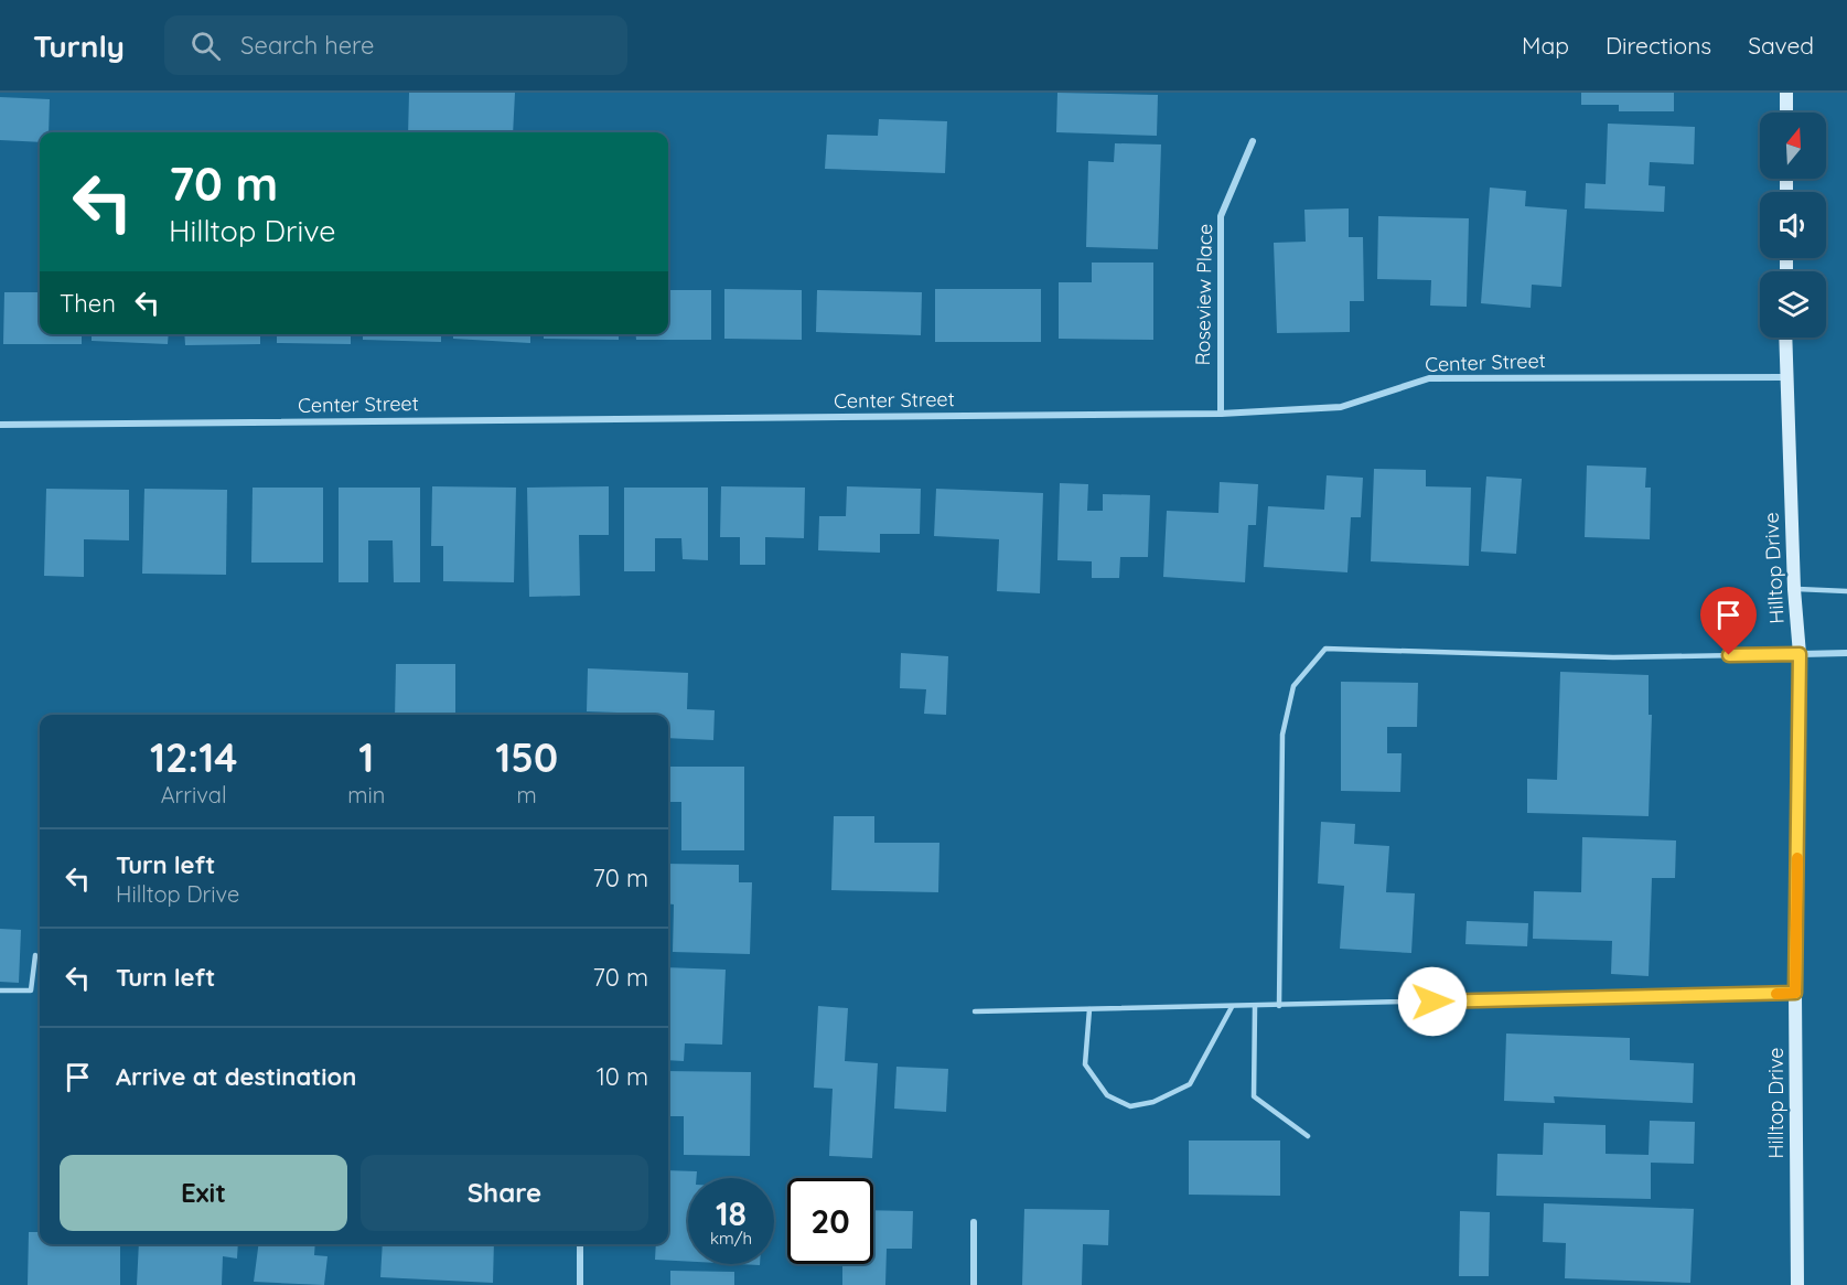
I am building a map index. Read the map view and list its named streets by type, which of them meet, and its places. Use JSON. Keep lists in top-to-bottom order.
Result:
{
  "streets": {
    "main road": ["Hilltop Drive"],
    "street": ["Roseview Place", "Center Street"]
  },
  "crossings": [
    ["Roseview Place", "Center Street"],
    ["Center Street", "Hilltop Drive"]
  ],
  "north": "top",
  "page": {
    "header": "Turnly",
    "search": "Search here",
    "nav": ["Map", "Directions", "Saved"],
    "turn": ["70 m", "Hilltop Drive"],
    "then": "Then",
    "eta": [
      "12:14",
      "Arrival",
      "1",
      "min",
      "150",
      "m"
    ],
    "list": [
      {
        "name": "Turn left",
        "note": "Hilltop Drive",
        "value": "70 m"
      },
      {
        "name": "Turn left",
        "value": "70 m"
      },
      {
        "name": "Arrive at destination",
        "value": "10 m"
      }
    ],
    "buttons": ["Exit", "Share"],
    "speed": "18 km/h",
    "limit": "20"
  }
}
